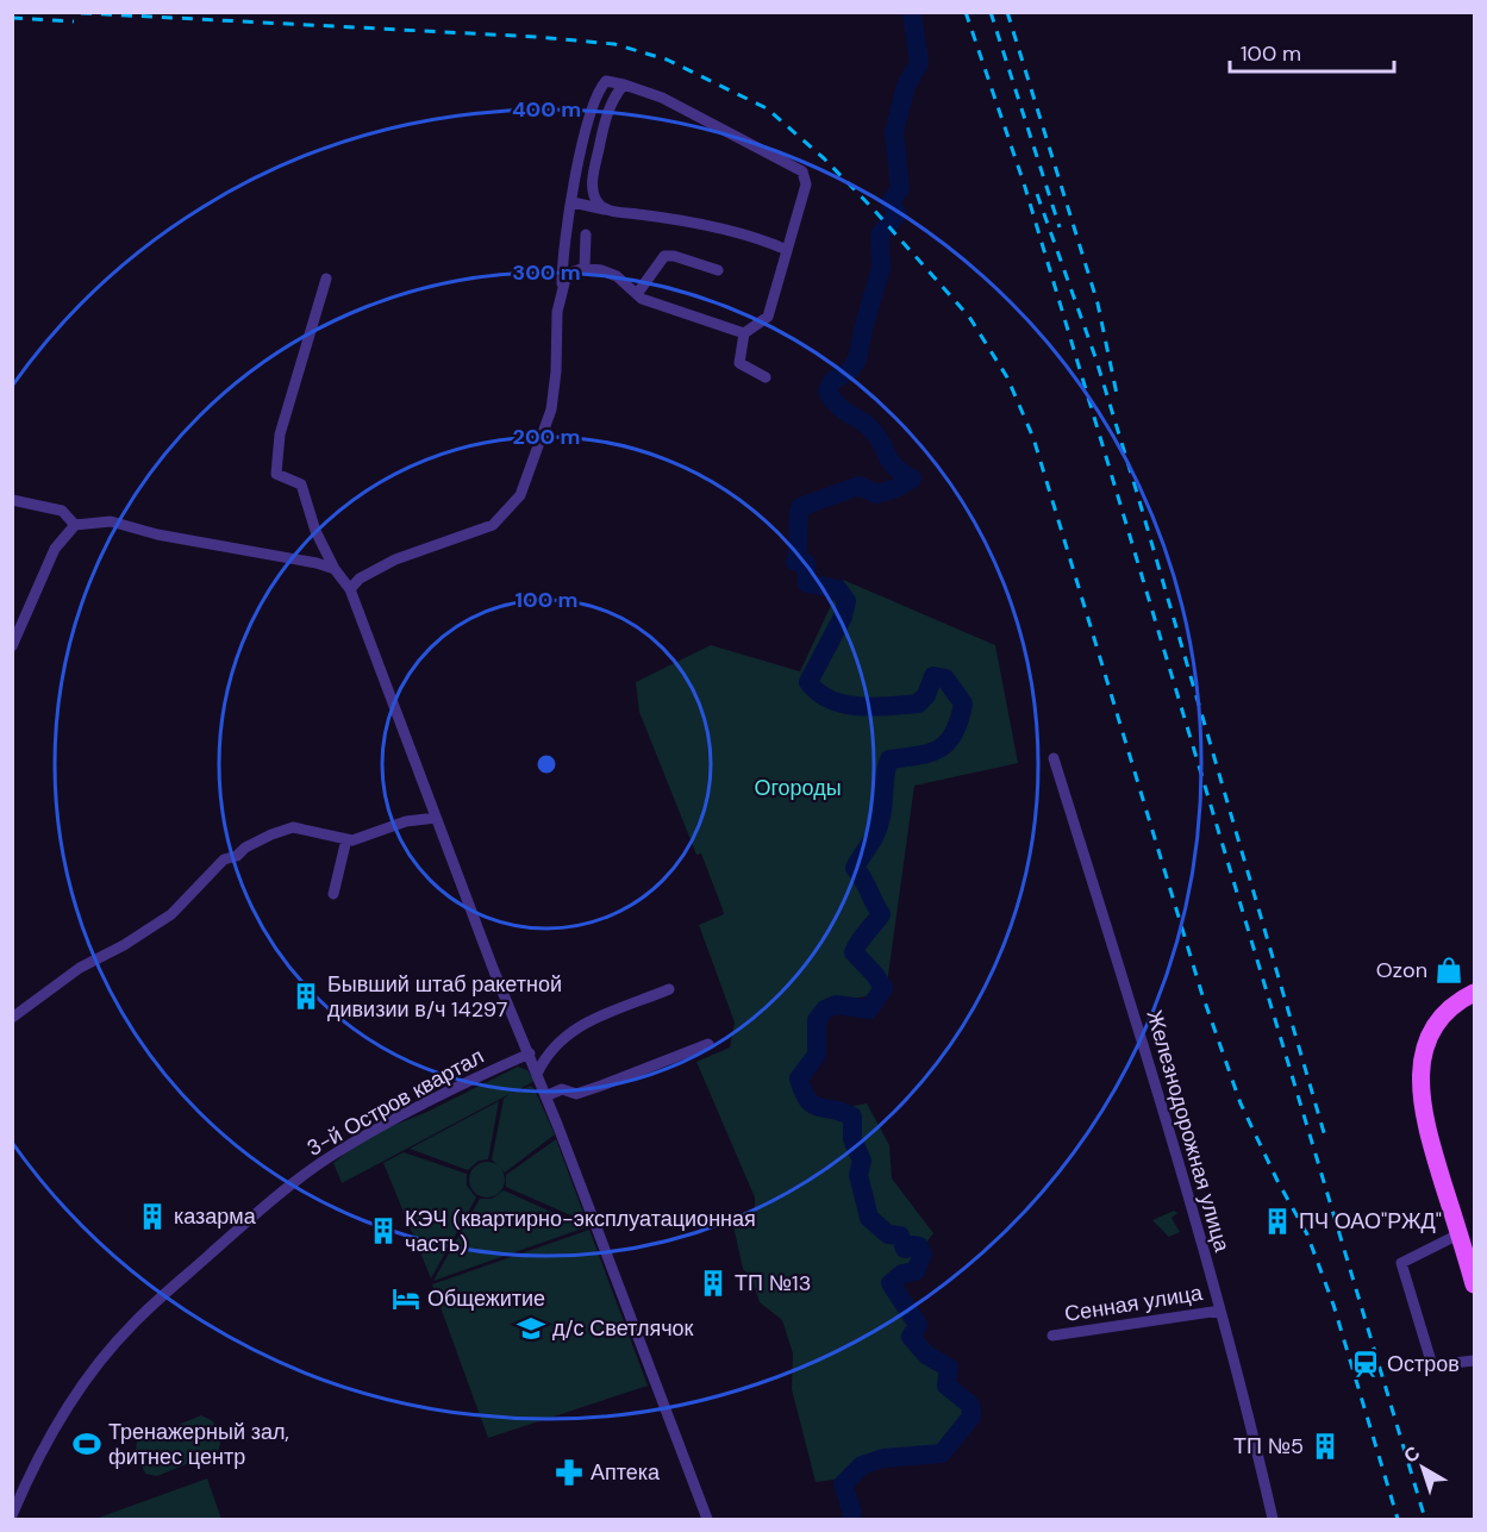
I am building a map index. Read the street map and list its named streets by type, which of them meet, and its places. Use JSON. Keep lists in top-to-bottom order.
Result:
{
  "streets": {
    "street": ["3-й Остров квартал", "Железнодорожная улица", "Сенная улица"]
  },
  "crossings": [
    ["Железнодорожная улица", "Сенная улица"]
  ],
  "parks": ["Огороды"],
  "places": {
    "shop": ["Ozon"],
    "building": [
      "Бывший штаб ракетной дивизии в/ч 14297",
      "казарма",
      "ПЧ ОАО\"РЖД\"",
      "КЭЧ (квартирно-эксплуатационная часть)",
      "ТП №13",
      "ТП №5"
    ],
    "hotel": ["Общежитие"],
    "school or university": ["д/с Светлячок"],
    "station": ["Остров"],
    "sports": ["Тренажерный зал, фитнес центр"],
    "pharmacy": ["Аптека"]
  },
  "scale_bar": "100 m",
  "north": "top left",
  "rings": [
    "400 m",
    "300 m",
    "200 m",
    "100 m"
  ]
}
